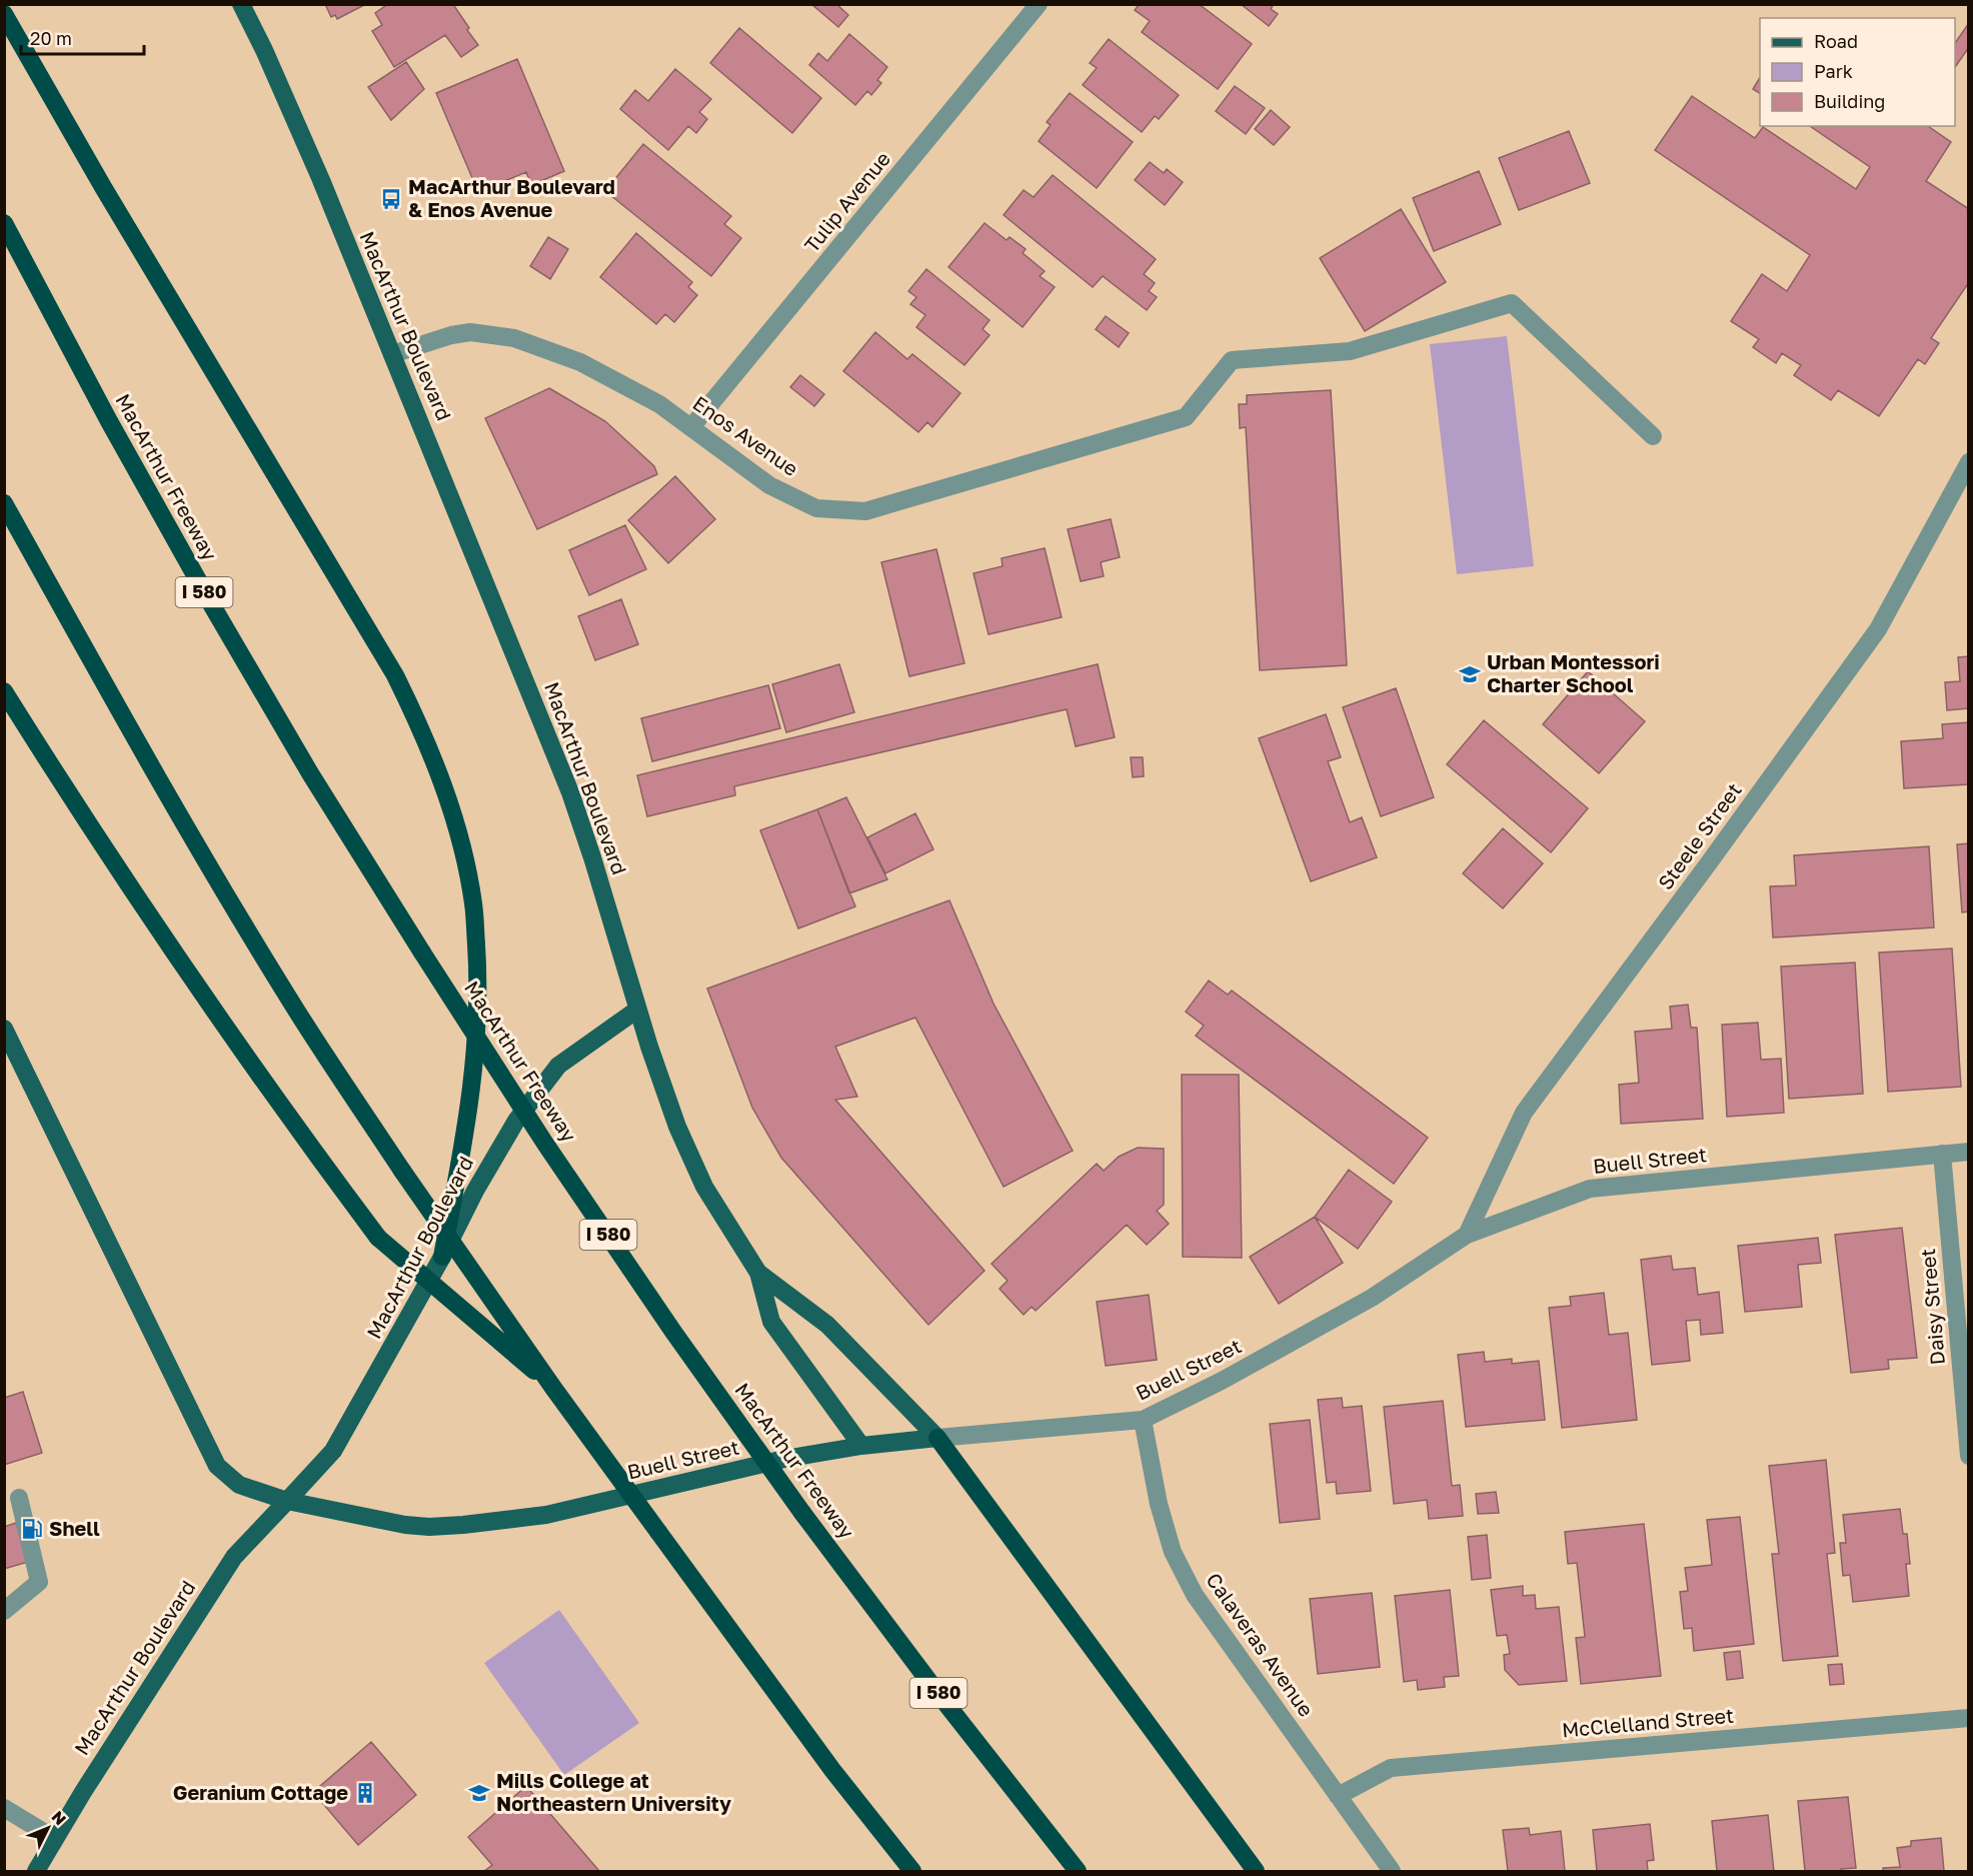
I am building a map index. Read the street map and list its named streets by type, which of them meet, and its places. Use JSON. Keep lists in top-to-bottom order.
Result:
{
  "streets": {
    "highway": ["MacArthur Freeway", "I 580"],
    "main road": ["MacArthur Boulevard", "Buell Street"],
    "street": [
      "Tulip Avenue",
      "Enos Avenue",
      "Steele Street",
      "Daisy Street",
      "Calaveras Avenue",
      "McClelland Street"
    ]
  },
  "crossings": [
    ["Tulip Avenue", "Enos Avenue"],
    ["MacArthur Boulevard", "Enos Avenue"],
    ["MacArthur Boulevard", "Buell Street"],
    ["Steele Street", "Buell Street"],
    ["Buell Street", "Daisy Street"],
    ["Buell Street", "Calaveras Avenue"],
    ["Calaveras Avenue", "McClelland Street"]
  ],
  "places": {
    "bus stop": ["MacArthur Boulevard & Enos Avenue"],
    "school or university": ["Urban Montessori Charter School", "Mills College at Northeastern University"],
    "fuel station": ["Shell"],
    "building": ["Geranium Cottage"]
  },
  "legend": ["Road", "Park", "Building"],
  "scale_bar": "20 m",
  "north": "top right"
}
